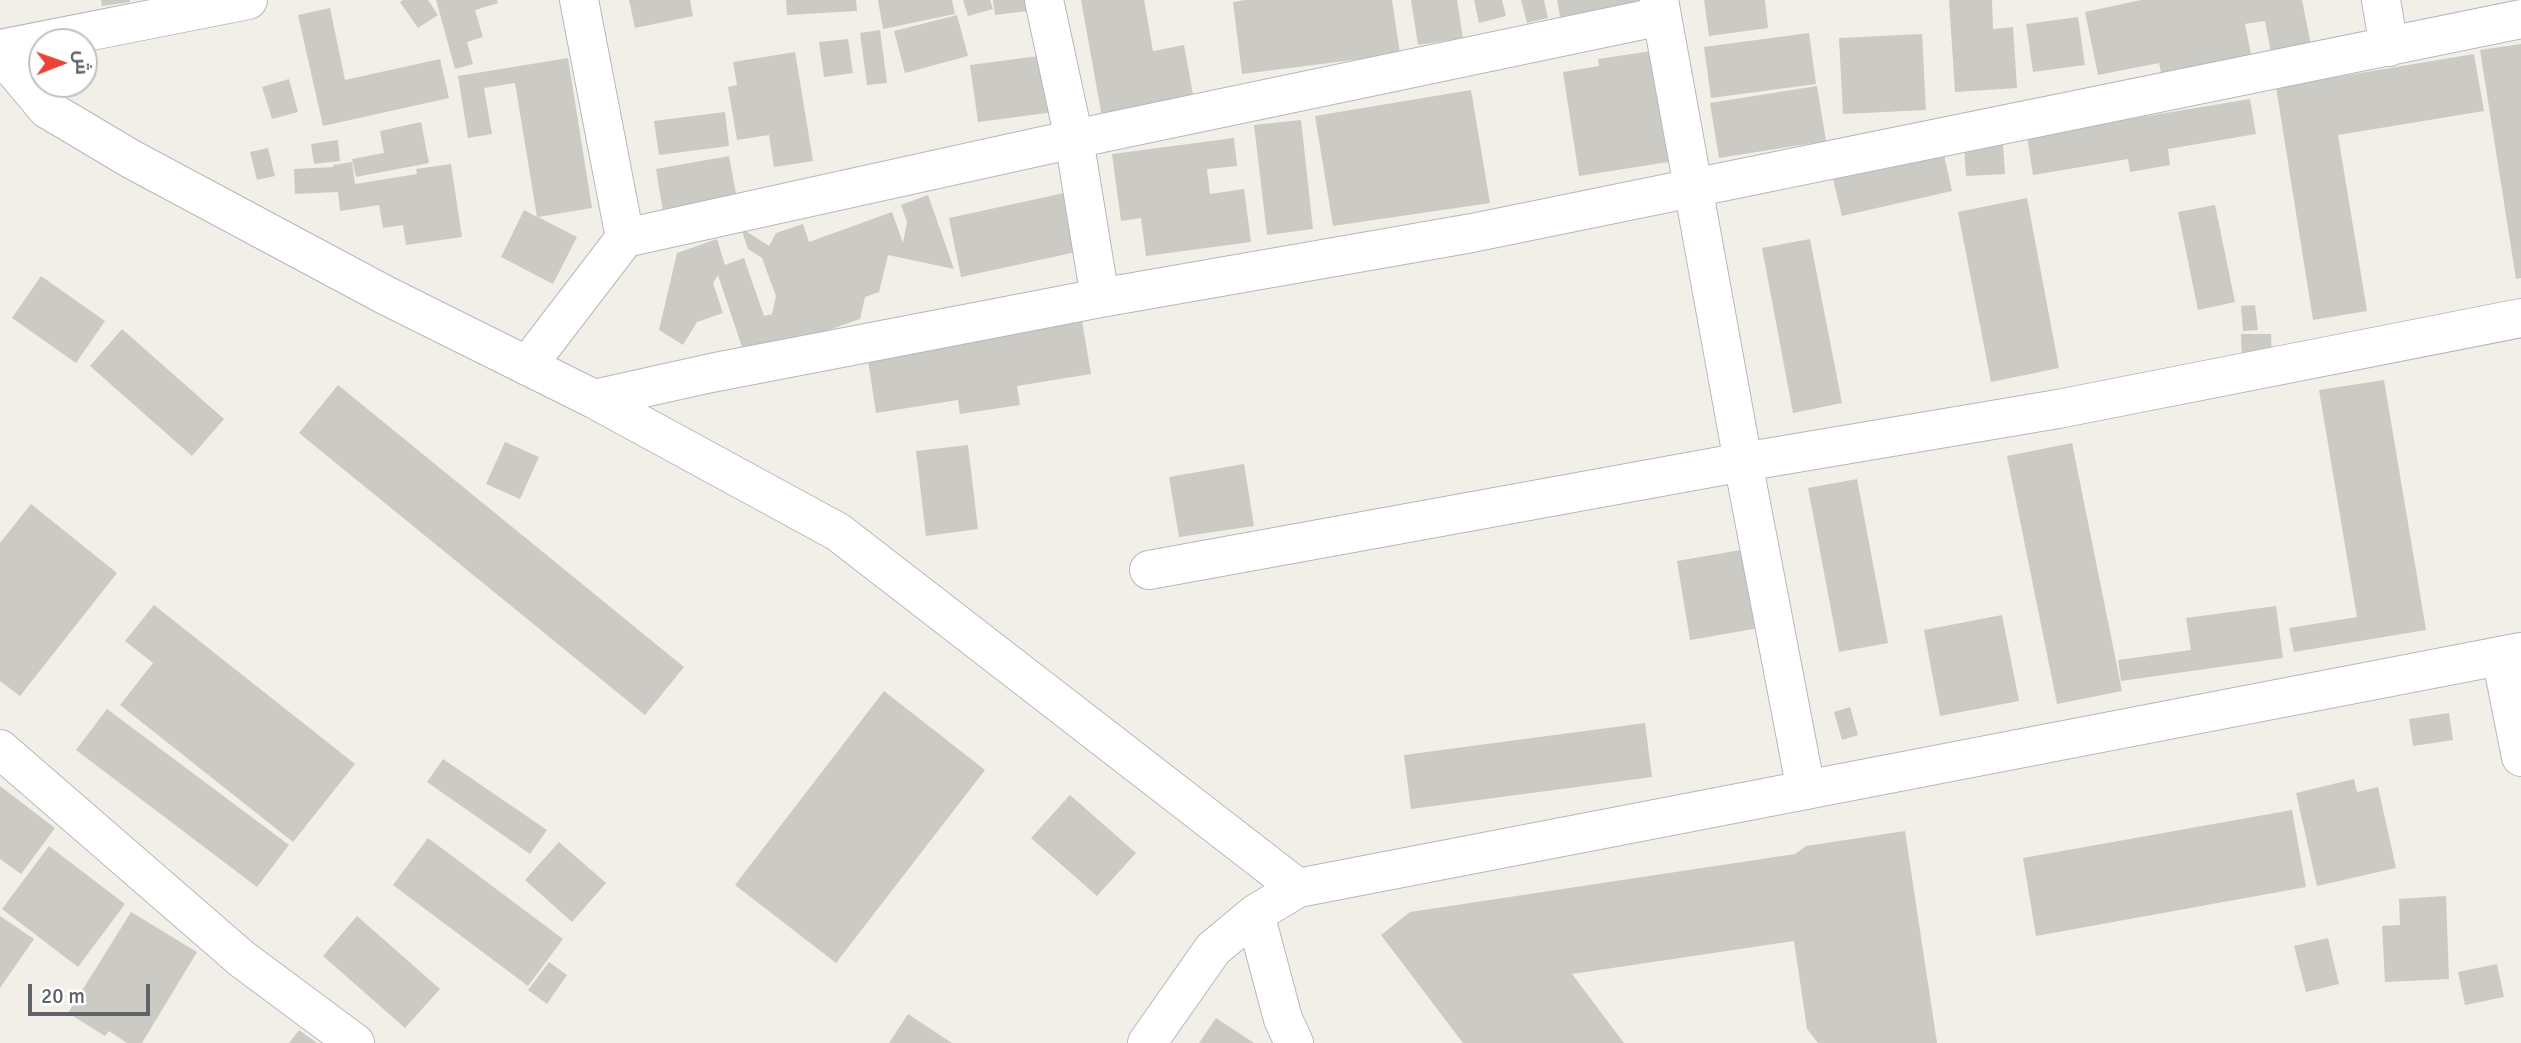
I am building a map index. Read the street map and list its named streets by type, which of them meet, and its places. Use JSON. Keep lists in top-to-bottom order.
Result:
{
  "scale_bar": "20 m",
  "north": "right"
}
